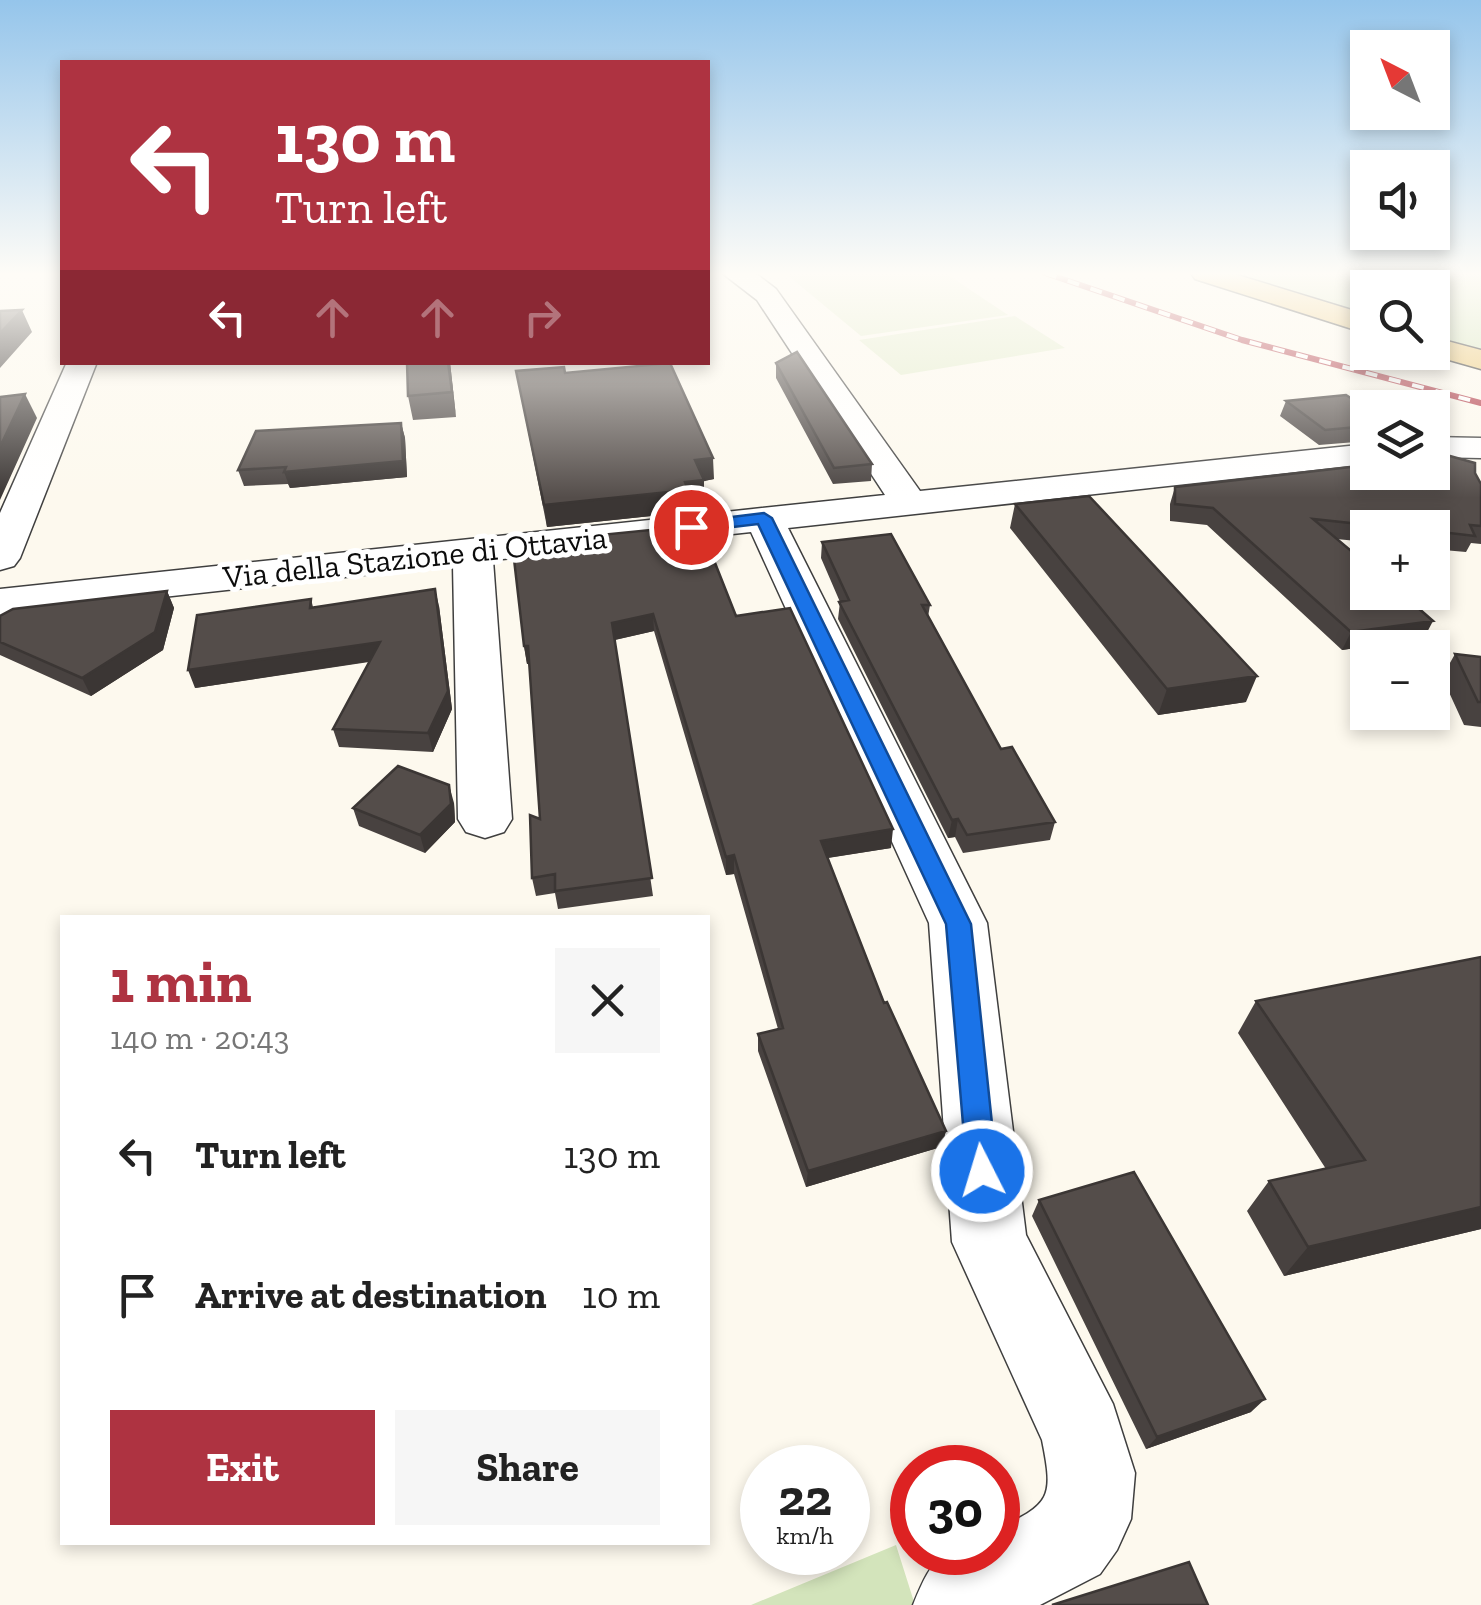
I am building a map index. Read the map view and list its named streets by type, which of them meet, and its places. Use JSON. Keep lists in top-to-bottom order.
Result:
{
  "streets": {
    "street": ["Via della Stazione di Ottavia"]
  },
  "north": "top left",
  "page": {
    "map_buttons": ["+", "−"],
    "turn": ["130 m", "Turn left"],
    "heading": ["1 min", "140 m · 20:43"],
    "list": [
      {
        "name": "Turn left",
        "value": "130 m"
      },
      {
        "name": "Arrive at destination",
        "value": "10 m"
      }
    ],
    "buttons": ["Exit", "Share"],
    "speed": "22 km/h",
    "limit": "30"
  }
}
